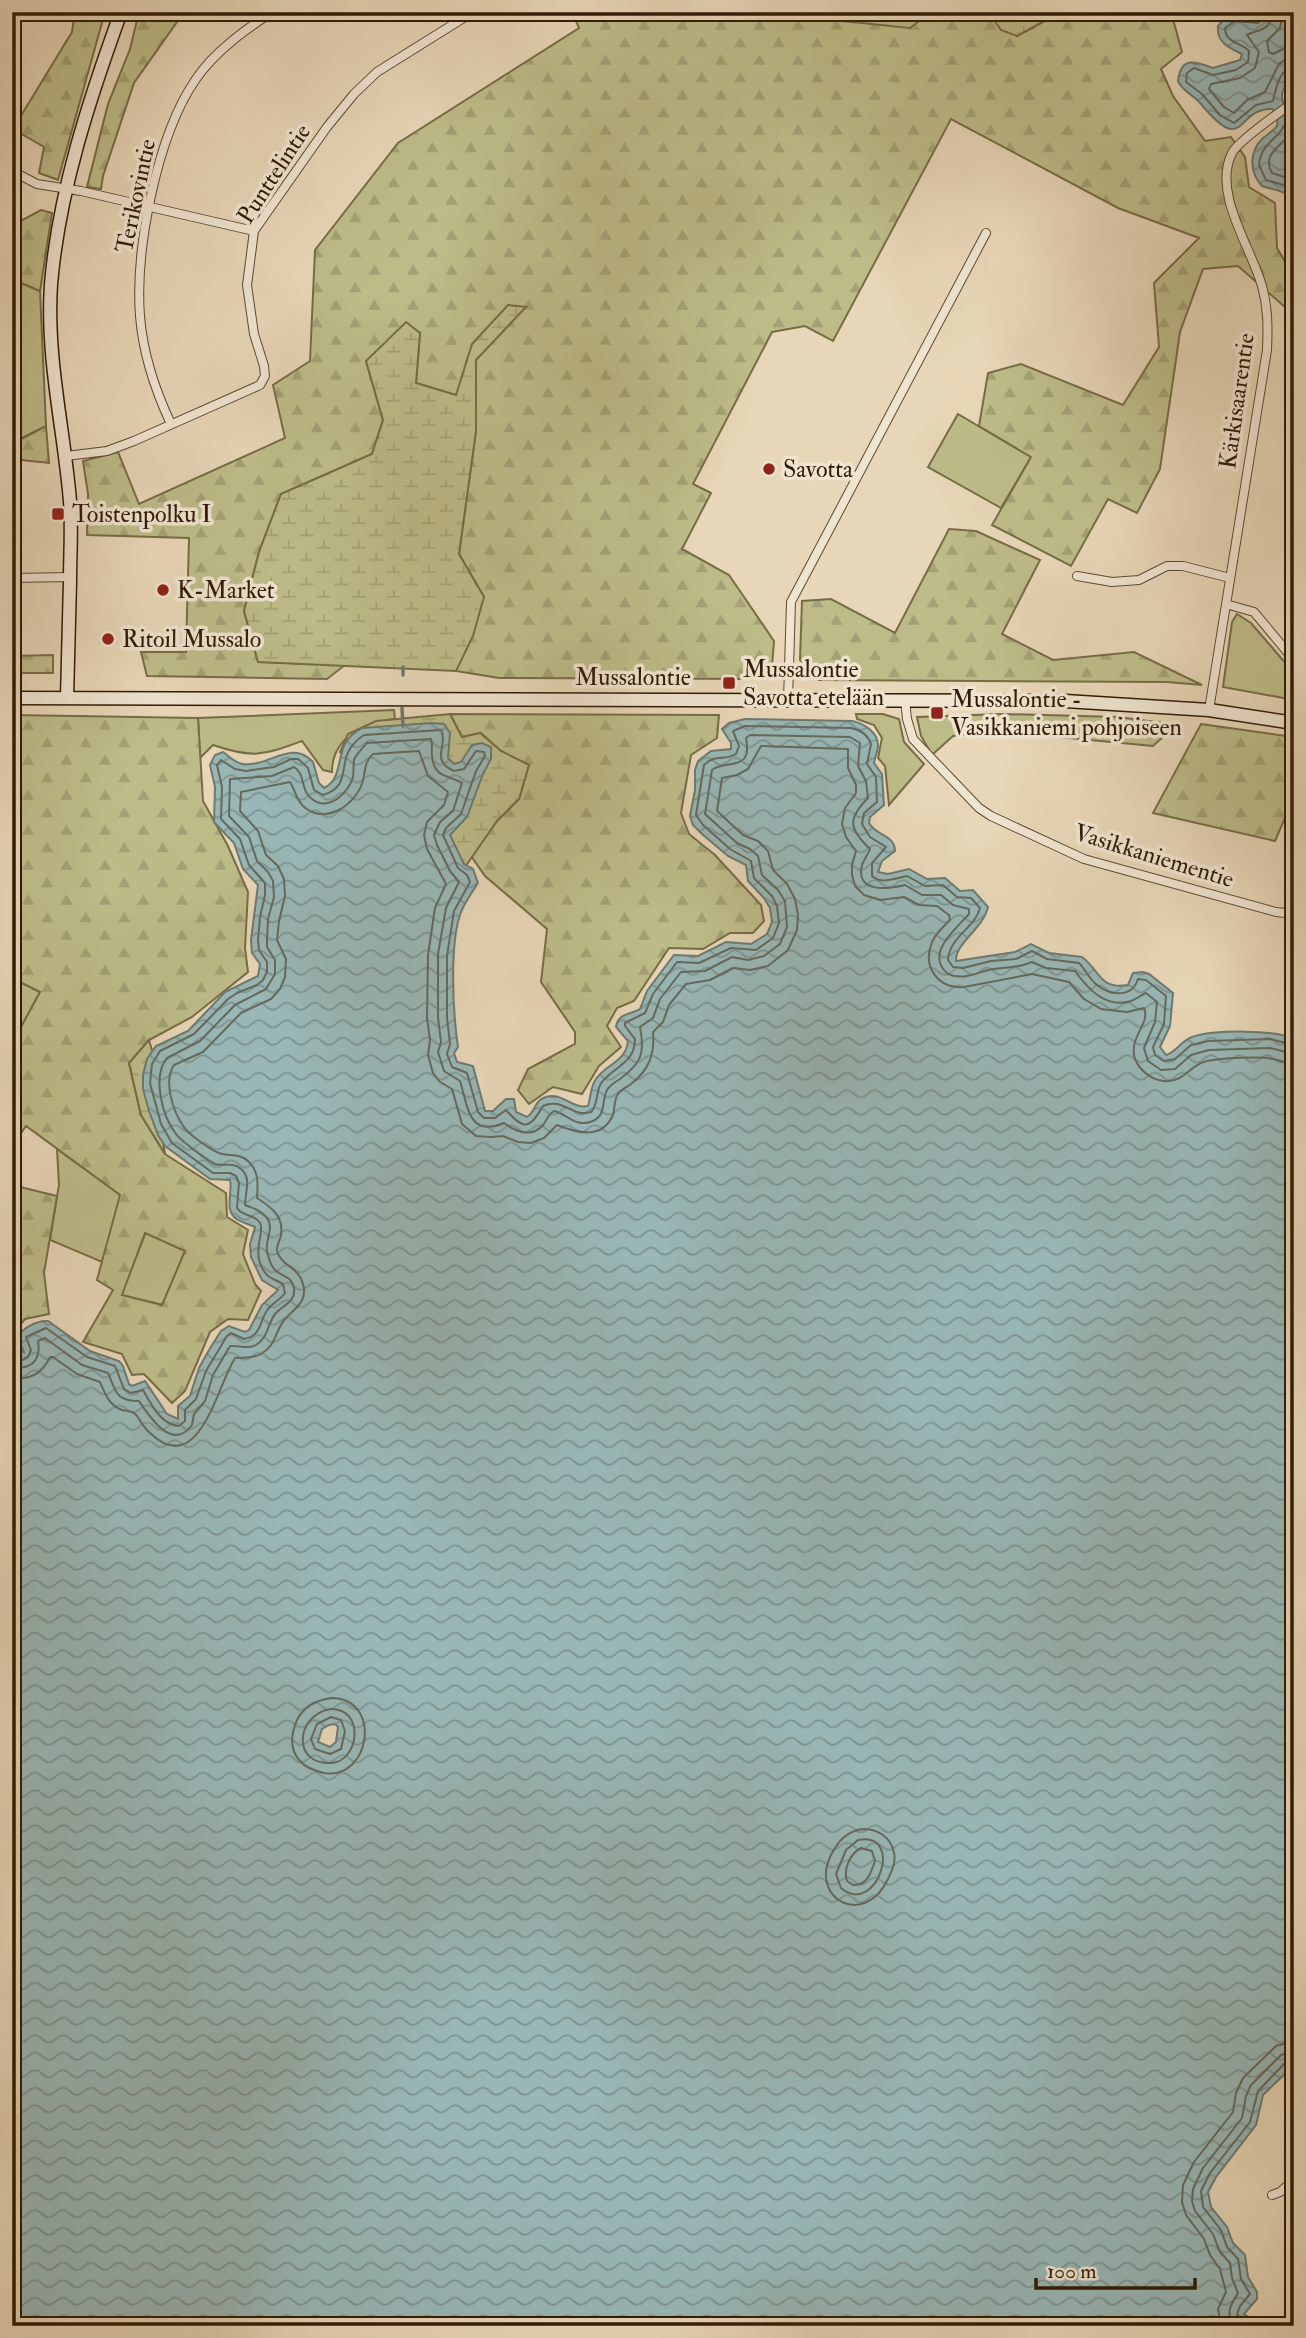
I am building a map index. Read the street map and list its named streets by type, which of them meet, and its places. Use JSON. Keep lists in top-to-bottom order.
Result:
{
  "streets": {
    "main road": ["Mussalontie"],
    "street": [
      "Punttelintie",
      "Terikovintie",
      "Kärkisaarentie",
      "Vasikkaniementie"
    ]
  },
  "crossings": [
    ["Punttelintie", "Terikovintie"],
    ["Kärkisaarentie", "Mussalontie"],
    ["Mussalontie", "Vasikkaniementie"]
  ],
  "places": {
    "other": ["Savotta", "K-Market", "Ritoil Mussalo"],
    "transit": ["Toistenpolku I", "Mussalontie Savotta etelään", "Mussalontie - Vasikkaniemi pohjoiseen"]
  },
  "scale_bar": "100 m"
}
